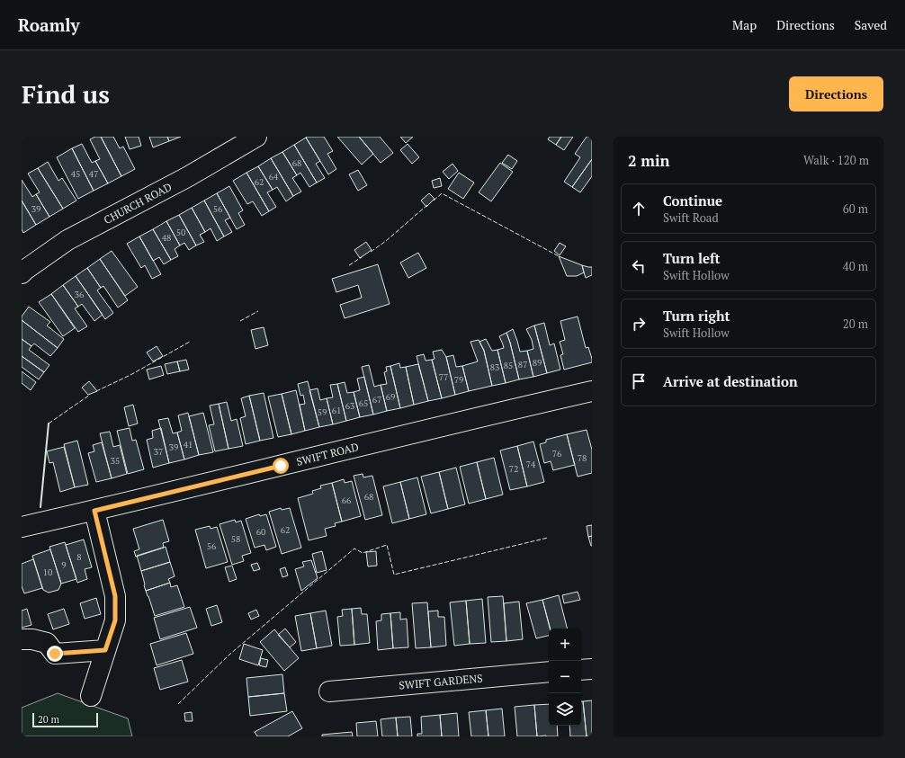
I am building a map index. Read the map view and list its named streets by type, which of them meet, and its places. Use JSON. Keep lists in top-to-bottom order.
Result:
{
  "streets": {
    "street": ["CHURCH ROAD", "SWIFT ROAD", "SWIFT GARDENS"]
  },
  "house_numbers": [
    "68",
    "45",
    "47",
    "64",
    "62",
    "39",
    "56",
    "50",
    "48",
    "36",
    "89",
    "87",
    "85",
    "83",
    "77",
    "79",
    "69",
    "67",
    "65",
    "63",
    "61",
    "59",
    "41",
    "39",
    "37",
    "76",
    "78",
    "35",
    "74",
    "72",
    "68",
    "66",
    "62",
    "60",
    "58",
    "56",
    "8",
    "9",
    "10"
  ],
  "scale_bar": "20 m",
  "page": {
    "header": "Roamly",
    "nav": ["Map", "Directions", "Saved"],
    "buttons": "Directions",
    "title": "Find us",
    "heading": ["2 min", "Walk · 120 m"],
    "list": [
      ["Continue", "Swift Road", "60 m"],
      ["Turn left", "Swift Hollow", "40 m"],
      ["Turn right", "Swift Hollow", "20 m"],
      "Arrive at destination"
    ],
    "map_buttons": ["+", "−"],
    "scale": "20 m"
  }
}
